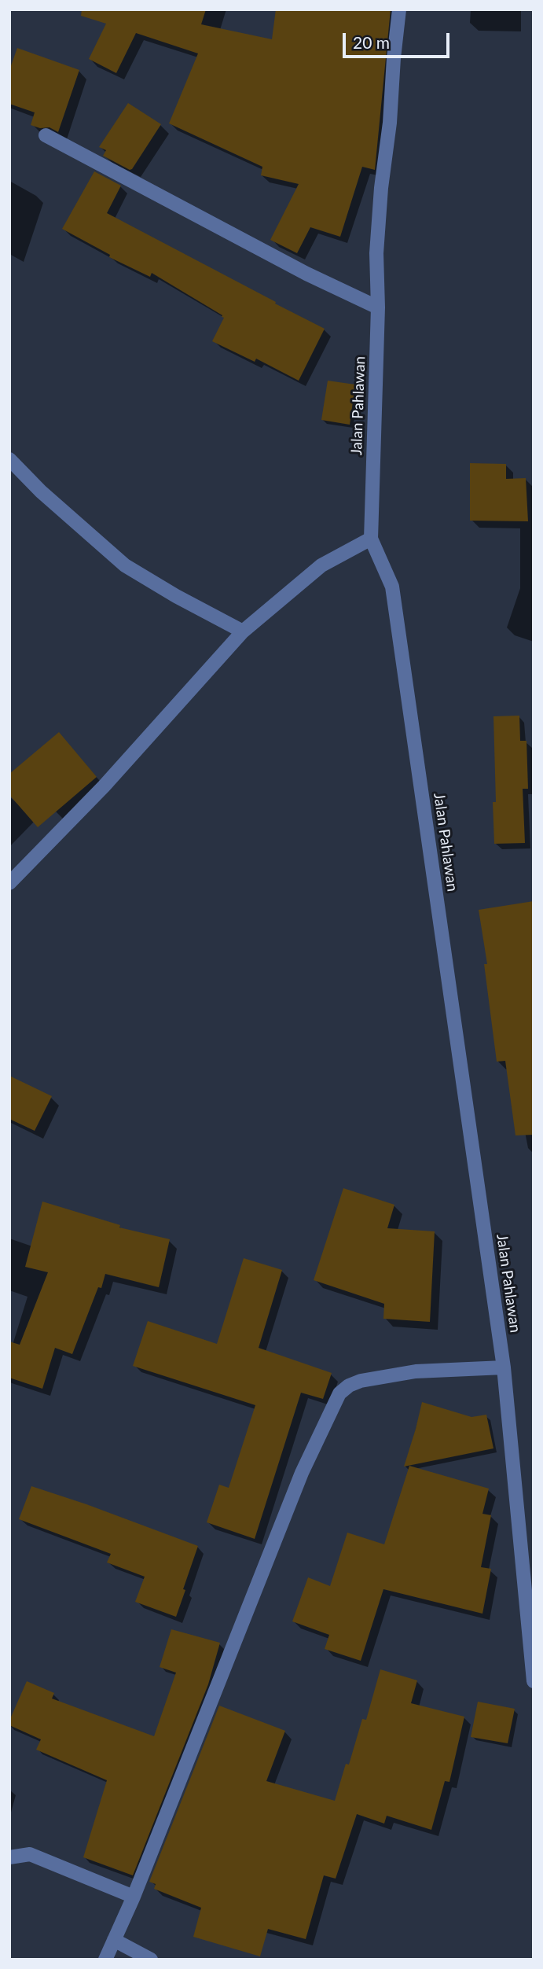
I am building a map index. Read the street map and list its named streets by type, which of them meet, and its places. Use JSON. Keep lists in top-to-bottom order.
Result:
{
  "streets": {
    "street": ["Jalan Pahlawan"]
  },
  "scale_bar": "20 m"
}
